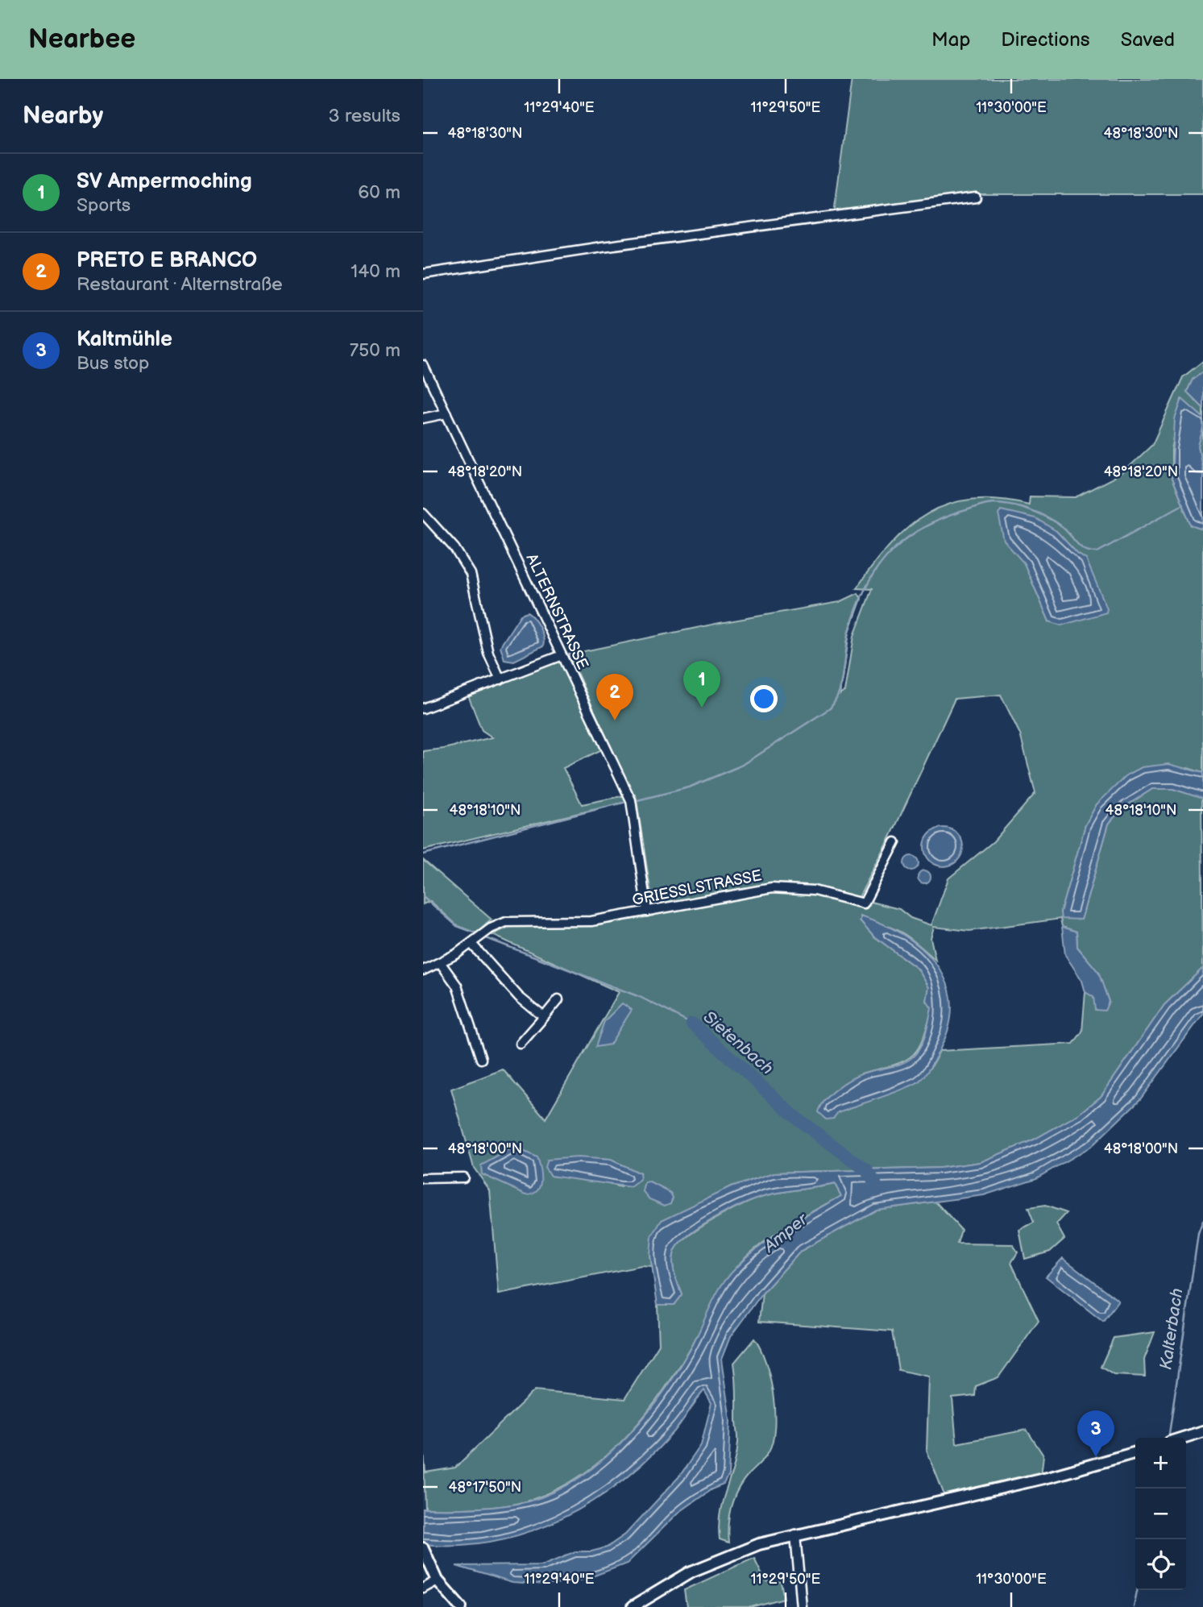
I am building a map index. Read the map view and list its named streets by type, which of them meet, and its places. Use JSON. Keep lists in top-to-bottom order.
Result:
{
  "streets": {
    "street": ["ALTERNSTRASSE", "GRIESSLSTRASSE"]
  },
  "crossings": [
    ["ALTERNSTRASSE", "GRIESSLSTRASSE"]
  ],
  "water": ["Sietenbach", "Amper", "Kalterbach"],
  "page": {
    "header": "Nearbee",
    "nav": ["Map", "Directions", "Saved"],
    "heading": ["Nearby", "3 results"],
    "list": [
      {
        "mark": "1",
        "name": "SV Ampermoching",
        "note": "Sports",
        "value": "60 m"
      },
      {
        "mark": "2",
        "name": "PRETO E BRANCO",
        "note": "Restaurant · Alternstraße",
        "value": "140 m"
      },
      {
        "mark": "3",
        "name": "Kaltmühle",
        "note": "Bus stop",
        "value": "750 m"
      }
    ],
    "pins": ["1", "2", "3"],
    "map_buttons": ["+", "−"]
  },
  "coordinates": [
    "11°29'40\"E",
    "11°29'50\"E",
    "11°30'00\"E",
    "48°18'30\"N",
    "48°18'20\"N",
    "48°18'10\"N",
    "48°18'00\"N",
    "48°17'50\"N"
  ]
}
